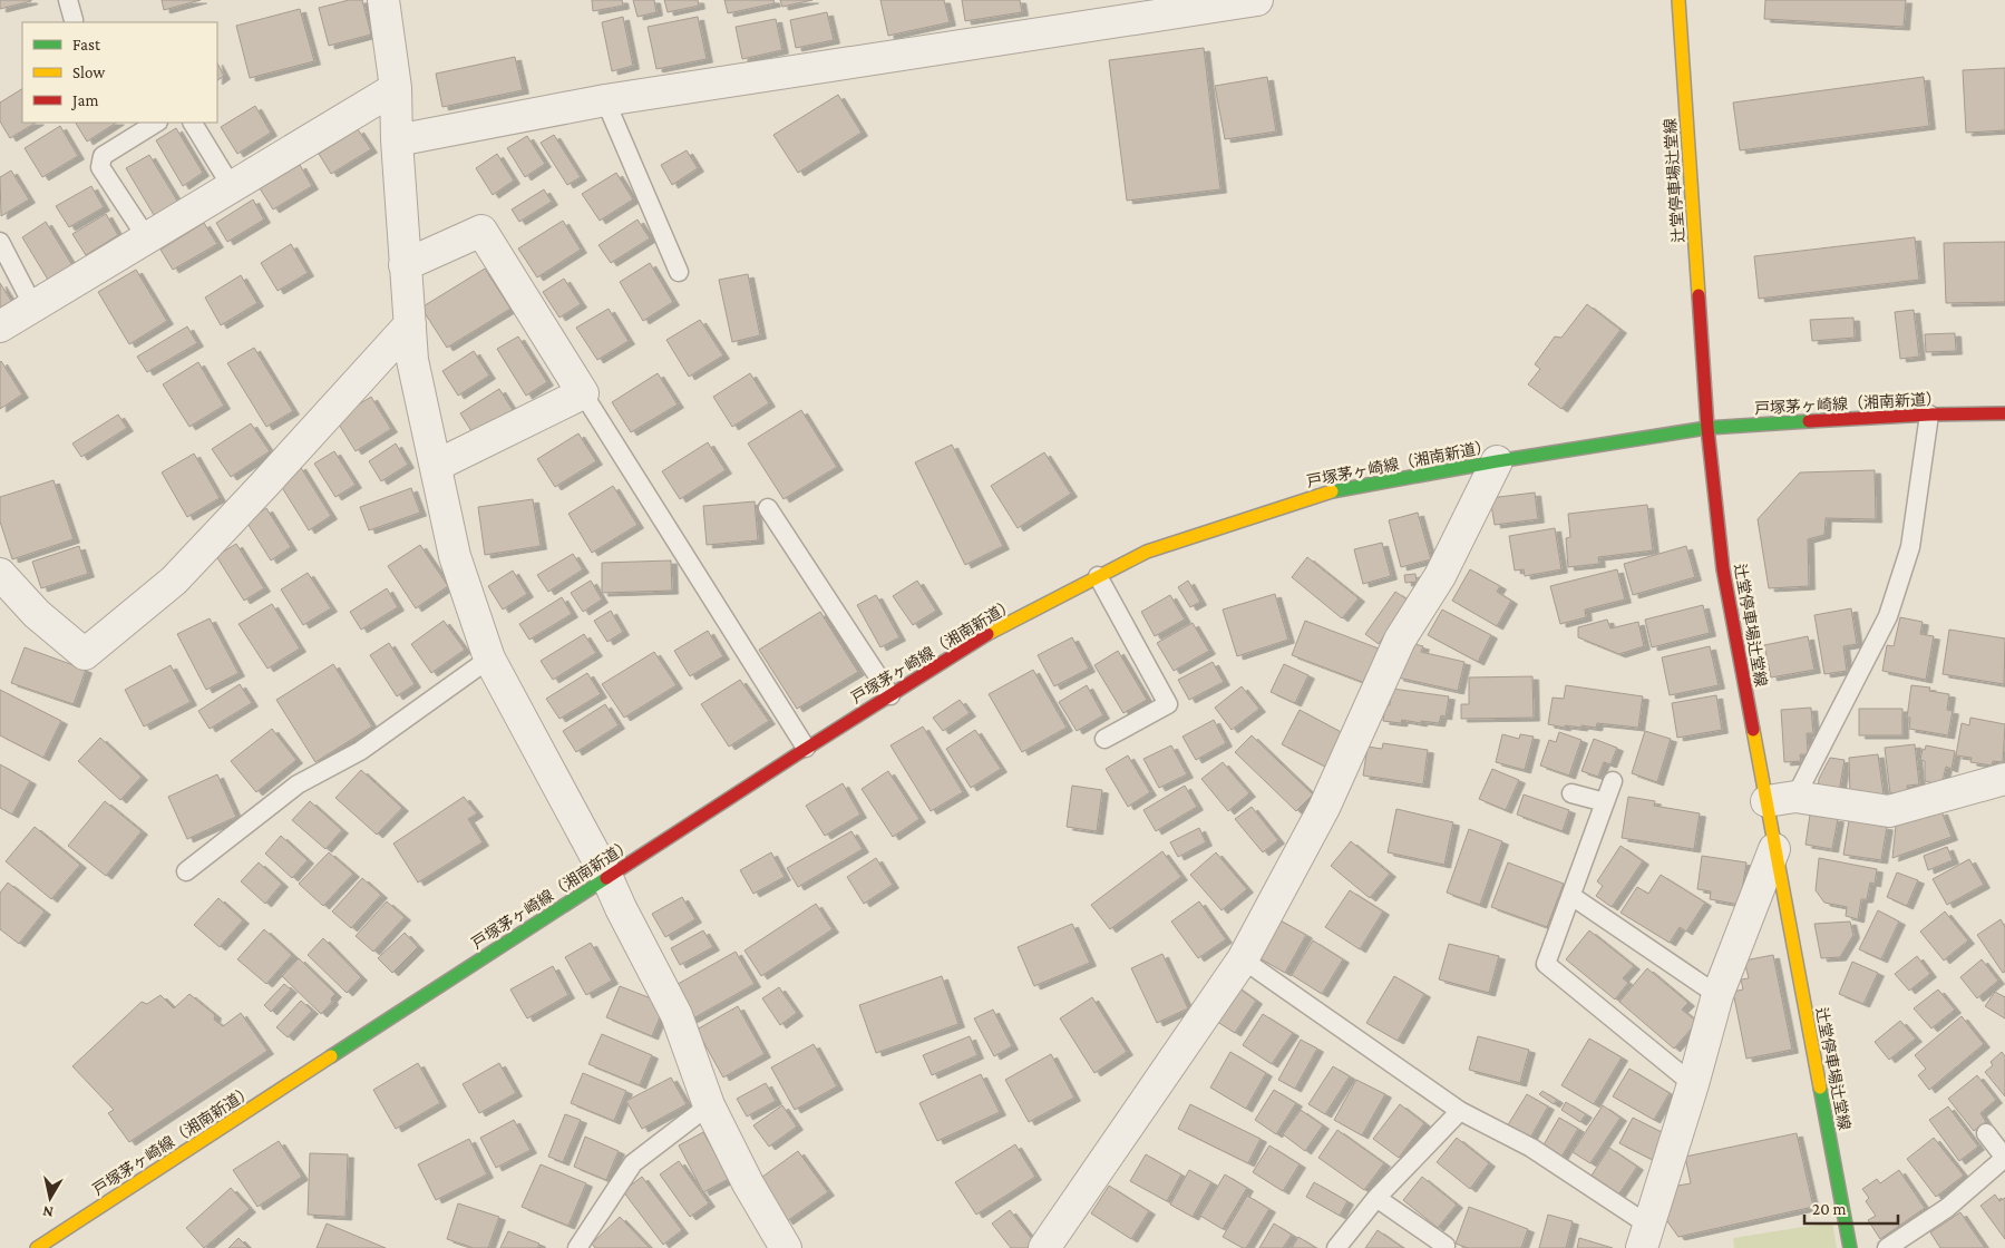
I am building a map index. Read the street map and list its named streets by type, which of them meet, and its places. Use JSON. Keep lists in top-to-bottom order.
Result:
{
  "streets": {
    "main road": ["辻堂停車場辻堂線", "戸塚茅ヶ崎線（湘南新道）"]
  },
  "crossings": [
    ["辻堂停車場辻堂線", "戸塚茅ヶ崎線（湘南新道）"]
  ],
  "legend": ["Fast", "Slow", "Jam"],
  "scale_bar": "20 m",
  "north": "bottom"
}
